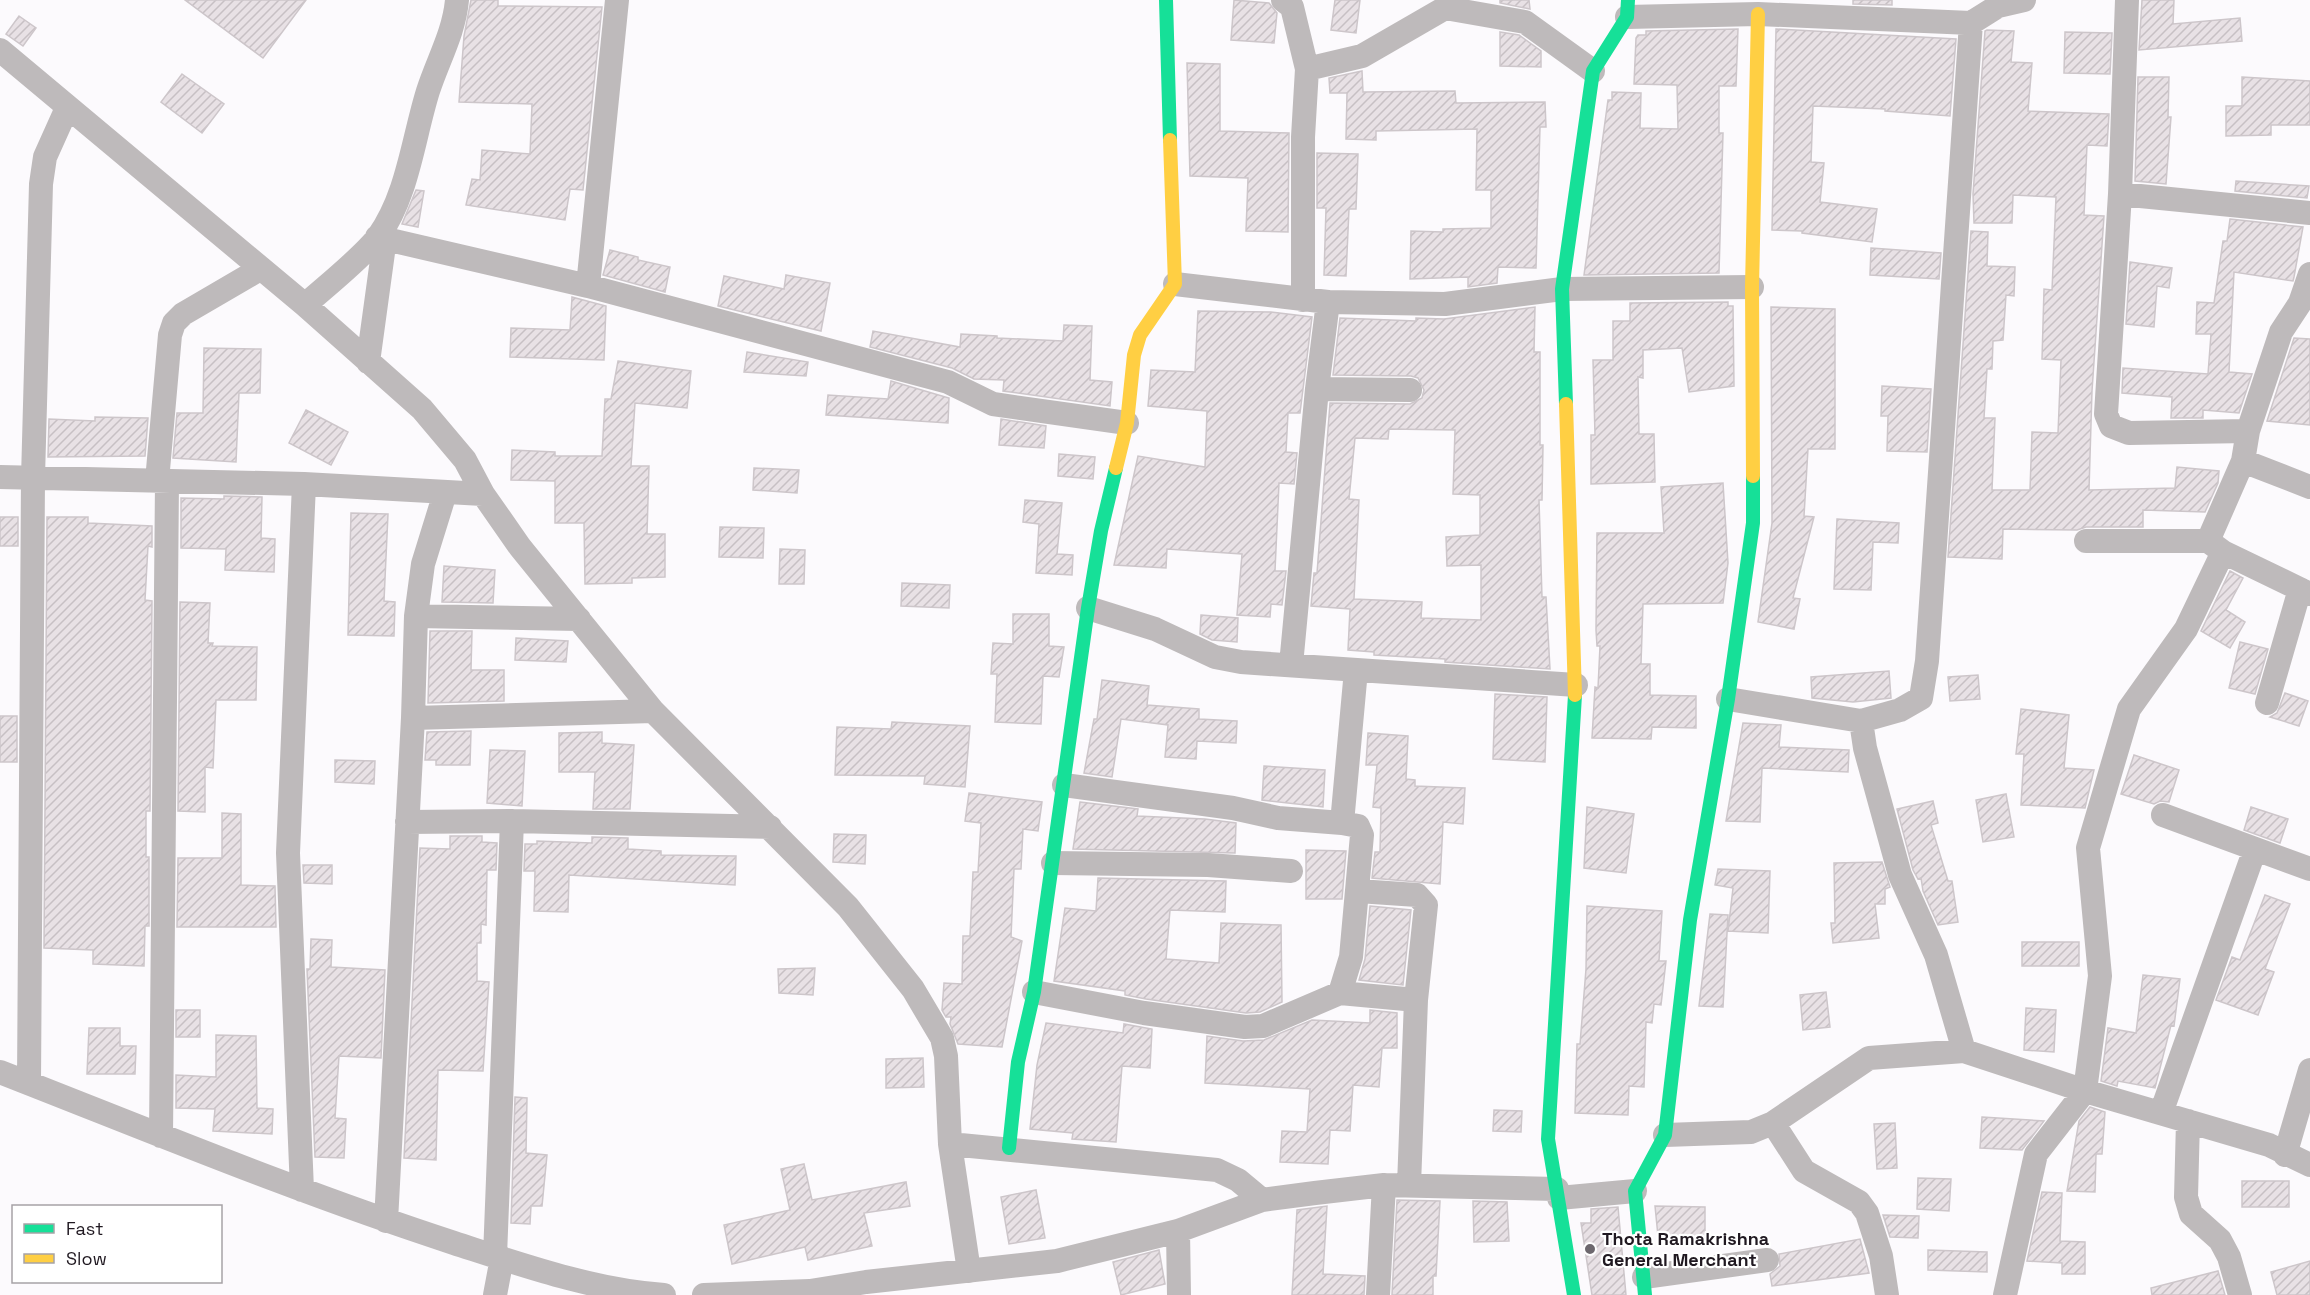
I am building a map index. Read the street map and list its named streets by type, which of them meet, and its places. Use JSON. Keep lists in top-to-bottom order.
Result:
{
  "places": ["Thota Ramakrishna General Merchant"],
  "legend": ["Fast", "Slow"]
}
